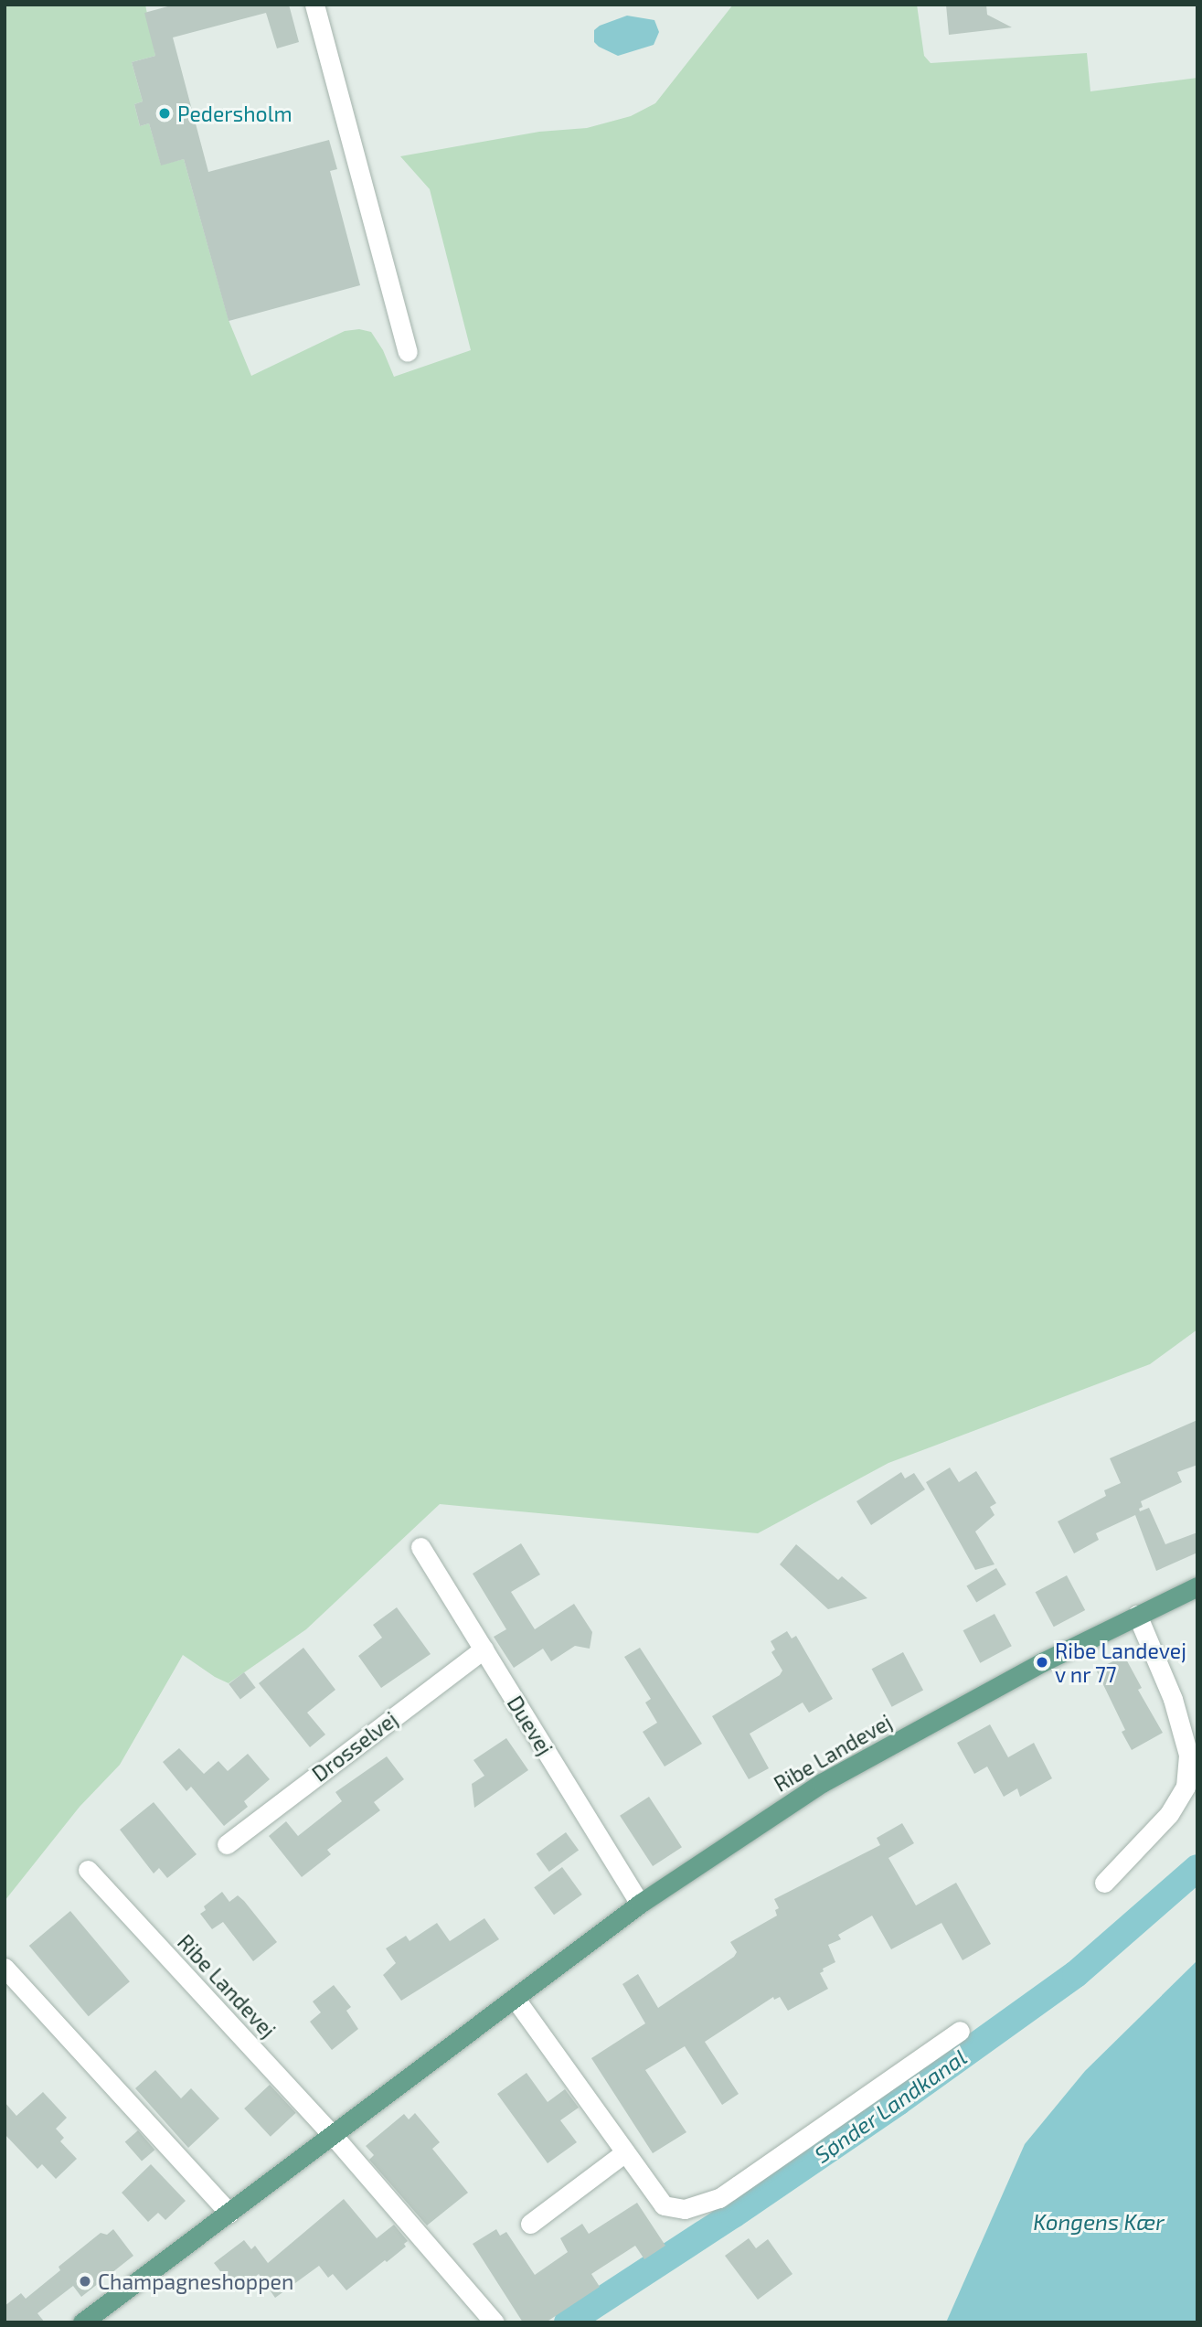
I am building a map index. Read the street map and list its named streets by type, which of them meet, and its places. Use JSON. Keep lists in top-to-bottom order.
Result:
{
  "streets": {
    "main road": ["Ribe Landevej"],
    "street": ["Duevej", "Drosselvej"]
  },
  "crossings": [
    ["Duevej", "Drosselvej"],
    ["Duevej", "Ribe Landevej"]
  ],
  "water": ["Sønder Landkanal", "Kongens Kær"],
  "places": ["Pedersholm", "Ribe Landevej v nr 77", "Champagneshoppen"]
}
